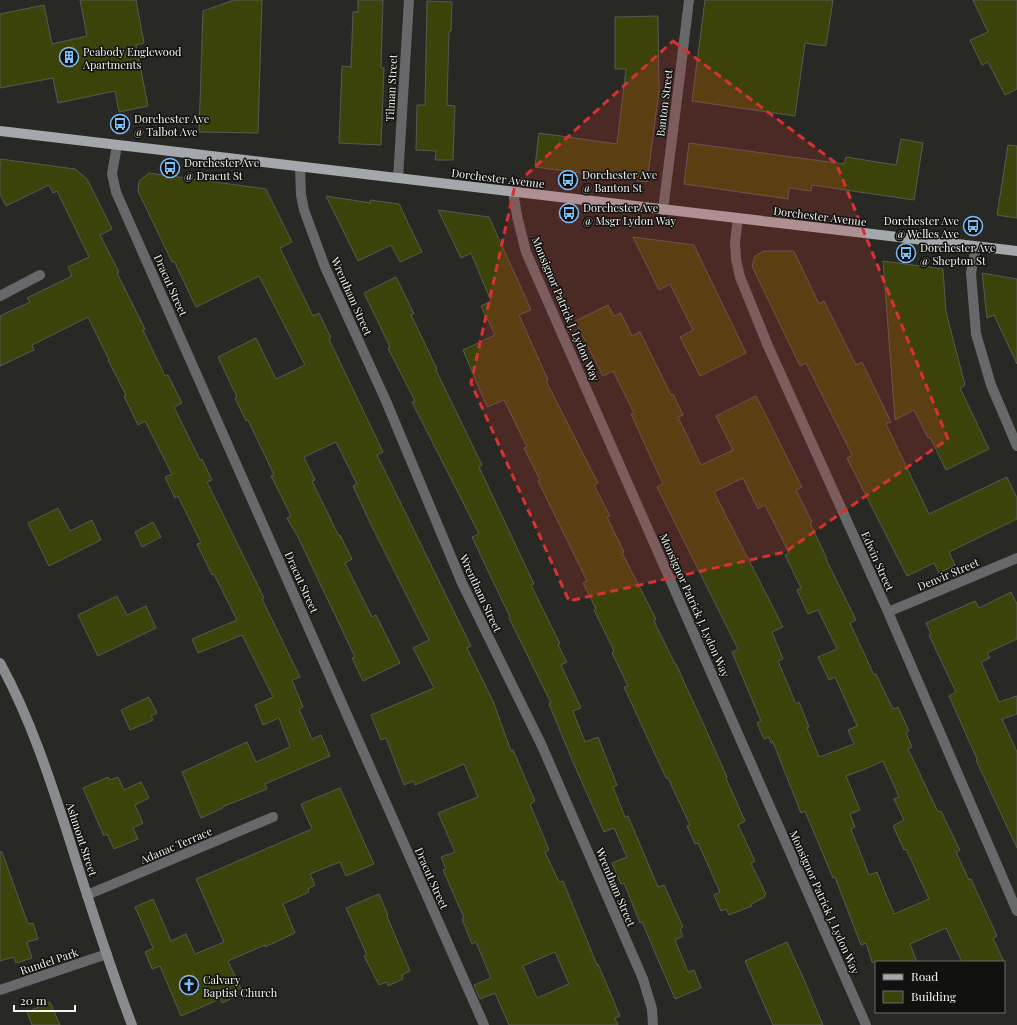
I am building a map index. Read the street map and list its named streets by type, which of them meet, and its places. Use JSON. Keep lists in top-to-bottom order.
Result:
{
  "streets": {
    "main road": ["Dorchester Avenue", "Ashmont Street"],
    "street": [
      "Tilman Street",
      "Banton Street",
      "Dracut Street",
      "Wrentham Street",
      "Monsignor Patrick J. Lydon Way",
      "Edwin Street",
      "Denvir Street",
      "Adanac Terrace",
      "Rundel Park"
    ]
  },
  "crossings": [
    ["Tilman Street", "Dorchester Avenue"],
    ["Banton Street", "Dorchester Avenue"],
    ["Dorchester Avenue", "Dracut Street"],
    ["Dorchester Avenue", "Wrentham Street"],
    ["Dorchester Avenue", "Monsignor Patrick J. Lydon Way"],
    ["Dorchester Avenue", "Edwin Street"],
    ["Edwin Street", "Denvir Street"],
    ["Ashmont Street", "Adanac Terrace"],
    ["Ashmont Street", "Rundel Park"]
  ],
  "places": {
    "building": ["Peabody Englewood Apartments"],
    "bus stop": [
      "Dorchester Ave @ Talbot Ave",
      "Dorchester Ave @ Dracut St",
      "Dorchester Ave @ Banton St",
      "Dorchester Ave @ Msgr Lydon Way",
      "Dorchester Ave @ Welles Ave",
      "Dorchester Ave @ Shepton St"
    ],
    "church": ["Calvary Baptist Church"]
  },
  "legend": ["Road", "Building"],
  "scale_bar": "20 m"
}
